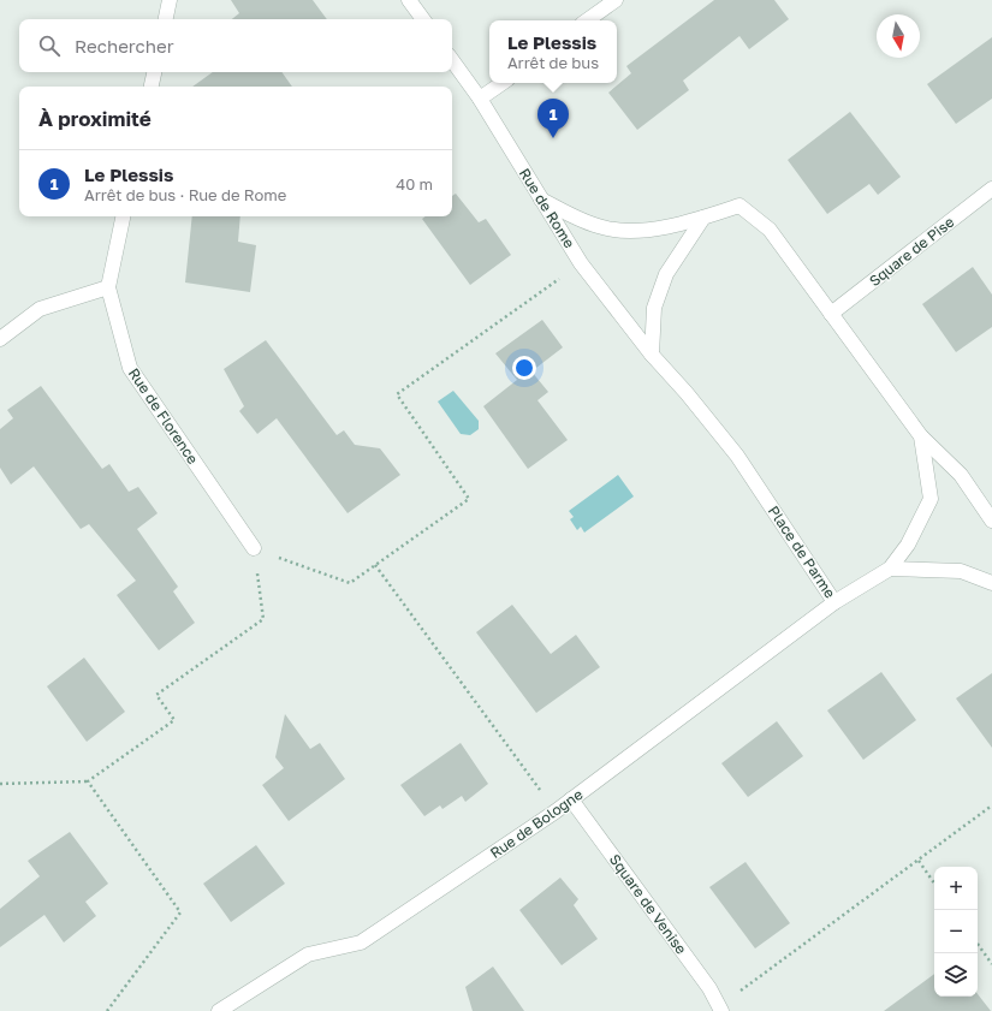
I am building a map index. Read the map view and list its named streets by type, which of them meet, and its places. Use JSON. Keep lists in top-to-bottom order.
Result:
{
  "streets": {
    "street": [
      "Rue de Rome",
      "Square de Pise",
      "Rue de Florence",
      "Place de Parme",
      "Rue de Bologne",
      "Square de Venise"
    ]
  },
  "crossings": [
    ["Rue de Rome", "Place de Parme"],
    ["Square de Pise", "Place de Parme"],
    ["Place de Parme", "Rue de Bologne"],
    ["Rue de Bologne", "Square de Venise"]
  ],
  "north": "bottom",
  "page": {
    "search": "Rechercher",
    "popup": ["Le Plessis", "Arrêt de bus"],
    "heading": "À proximité",
    "pins": "1",
    "list": [
      {
        "mark": "1",
        "name": "Le Plessis",
        "note": "Arrêt de bus · Rue de Rome",
        "value": "40 m"
      }
    ],
    "map_buttons": ["+", "−"]
  }
}
